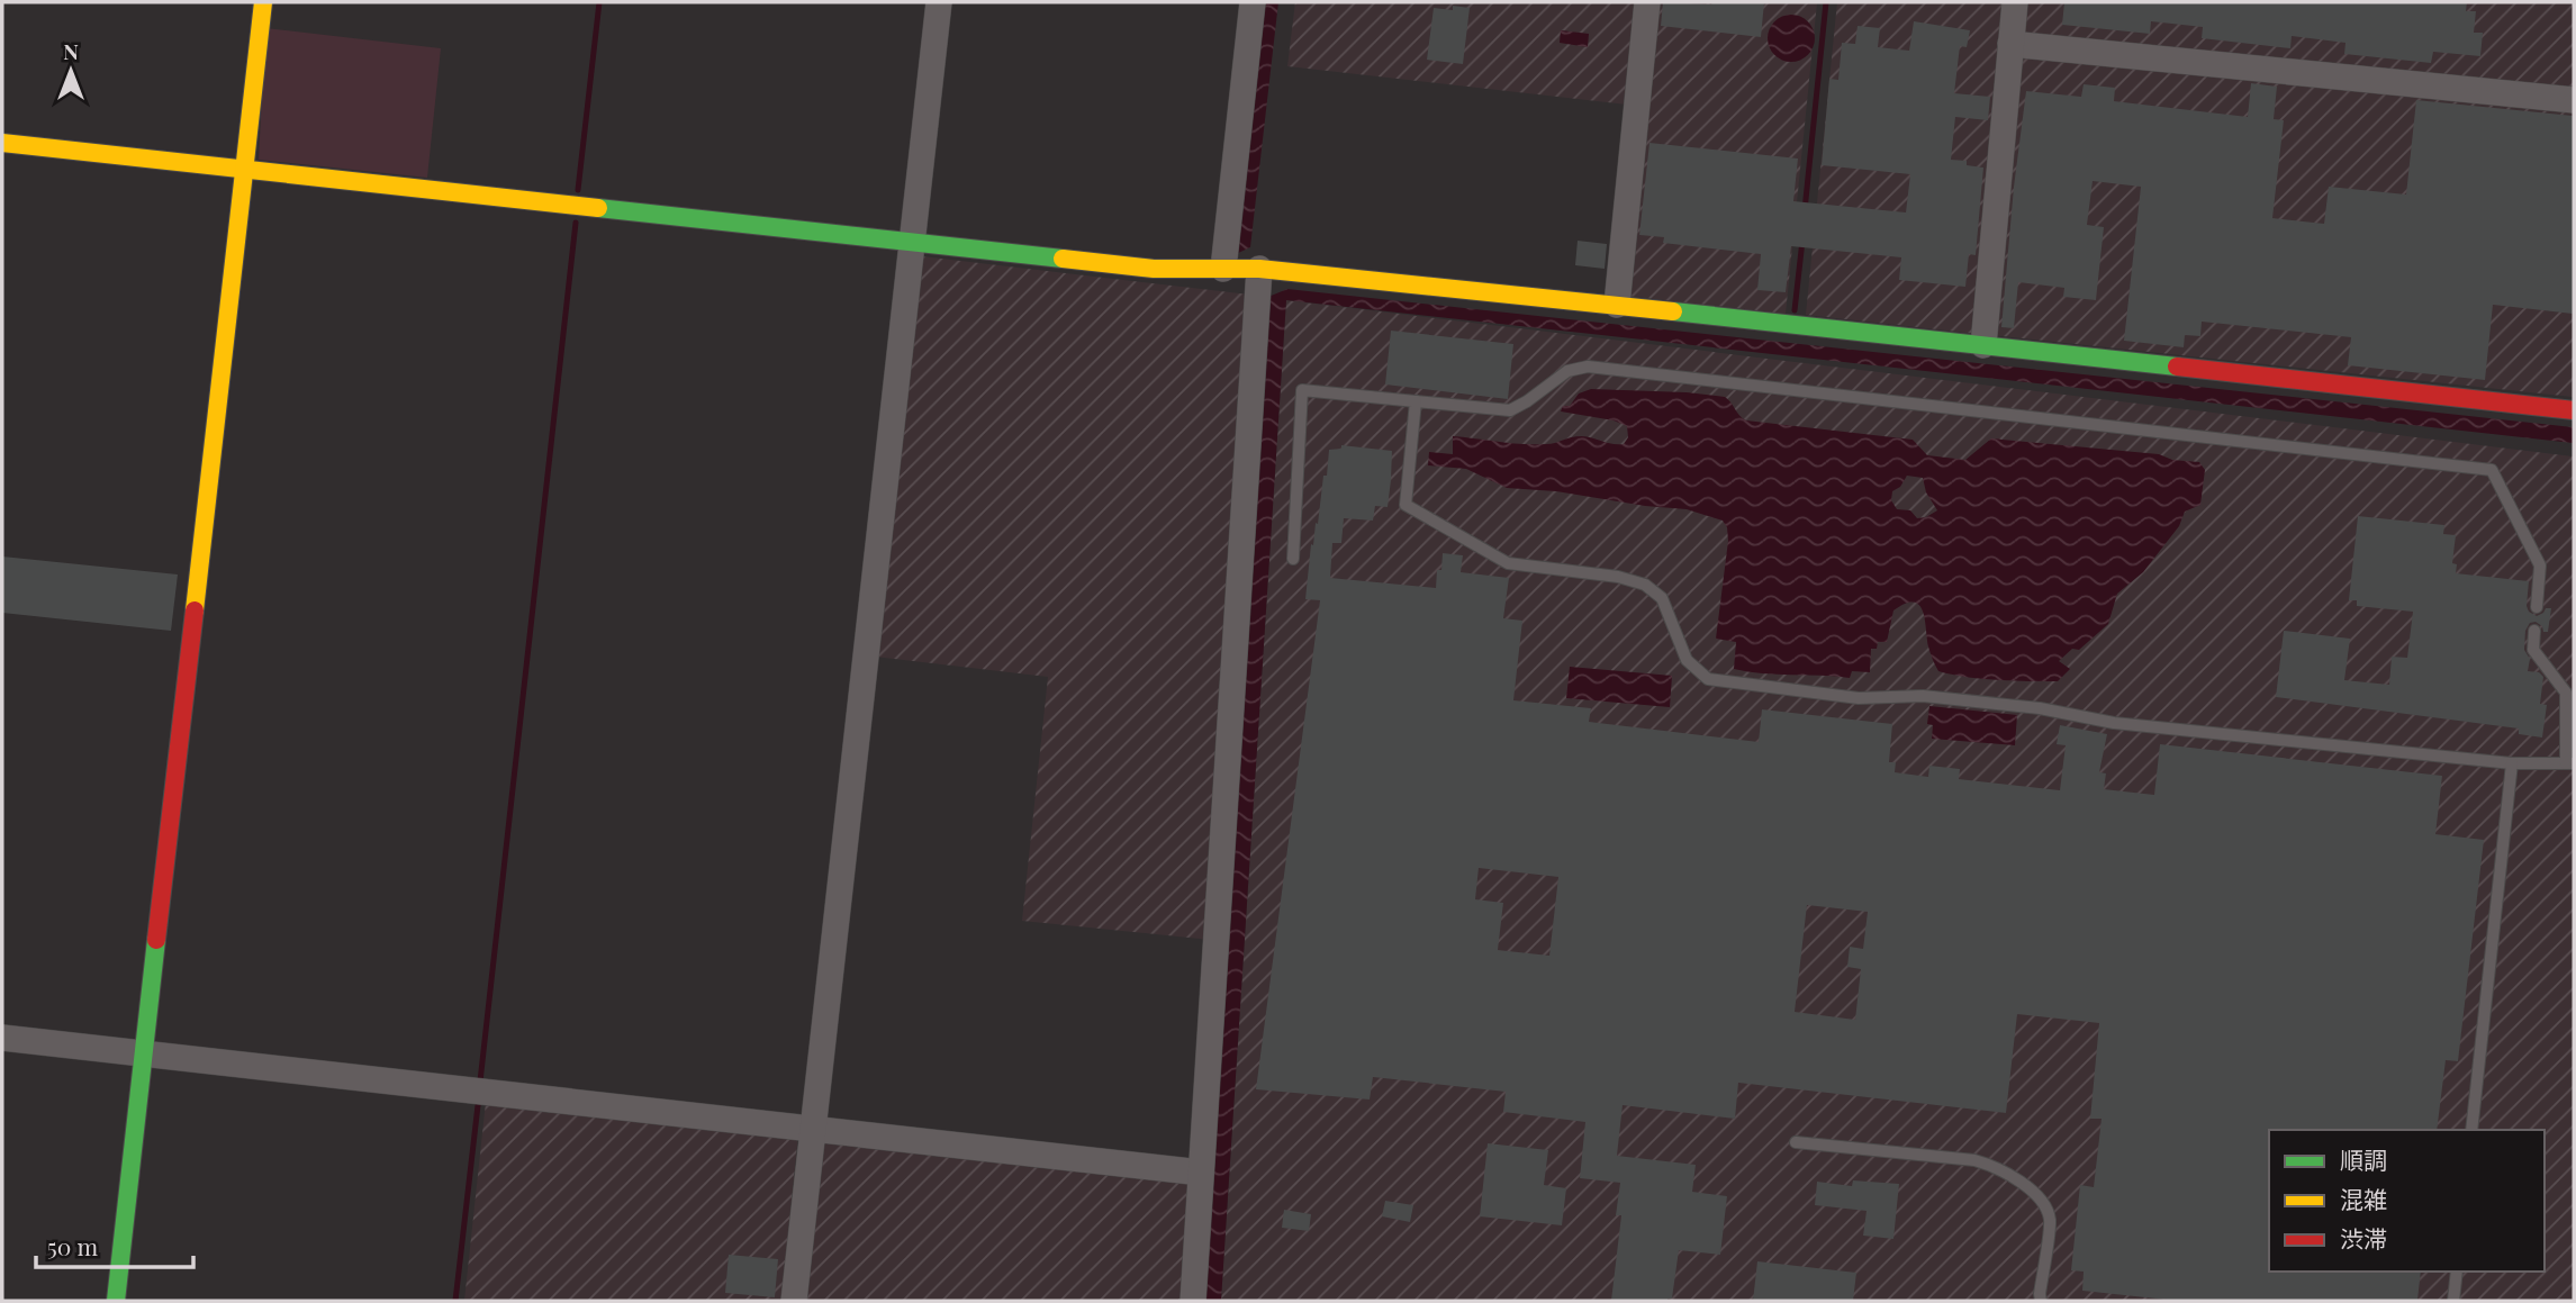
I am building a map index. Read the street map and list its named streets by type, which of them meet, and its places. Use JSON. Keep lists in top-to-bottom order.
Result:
{
  "legend": ["順調", "混雑", "渋滞"],
  "scale_bar": "50 m",
  "north": "top"
}
